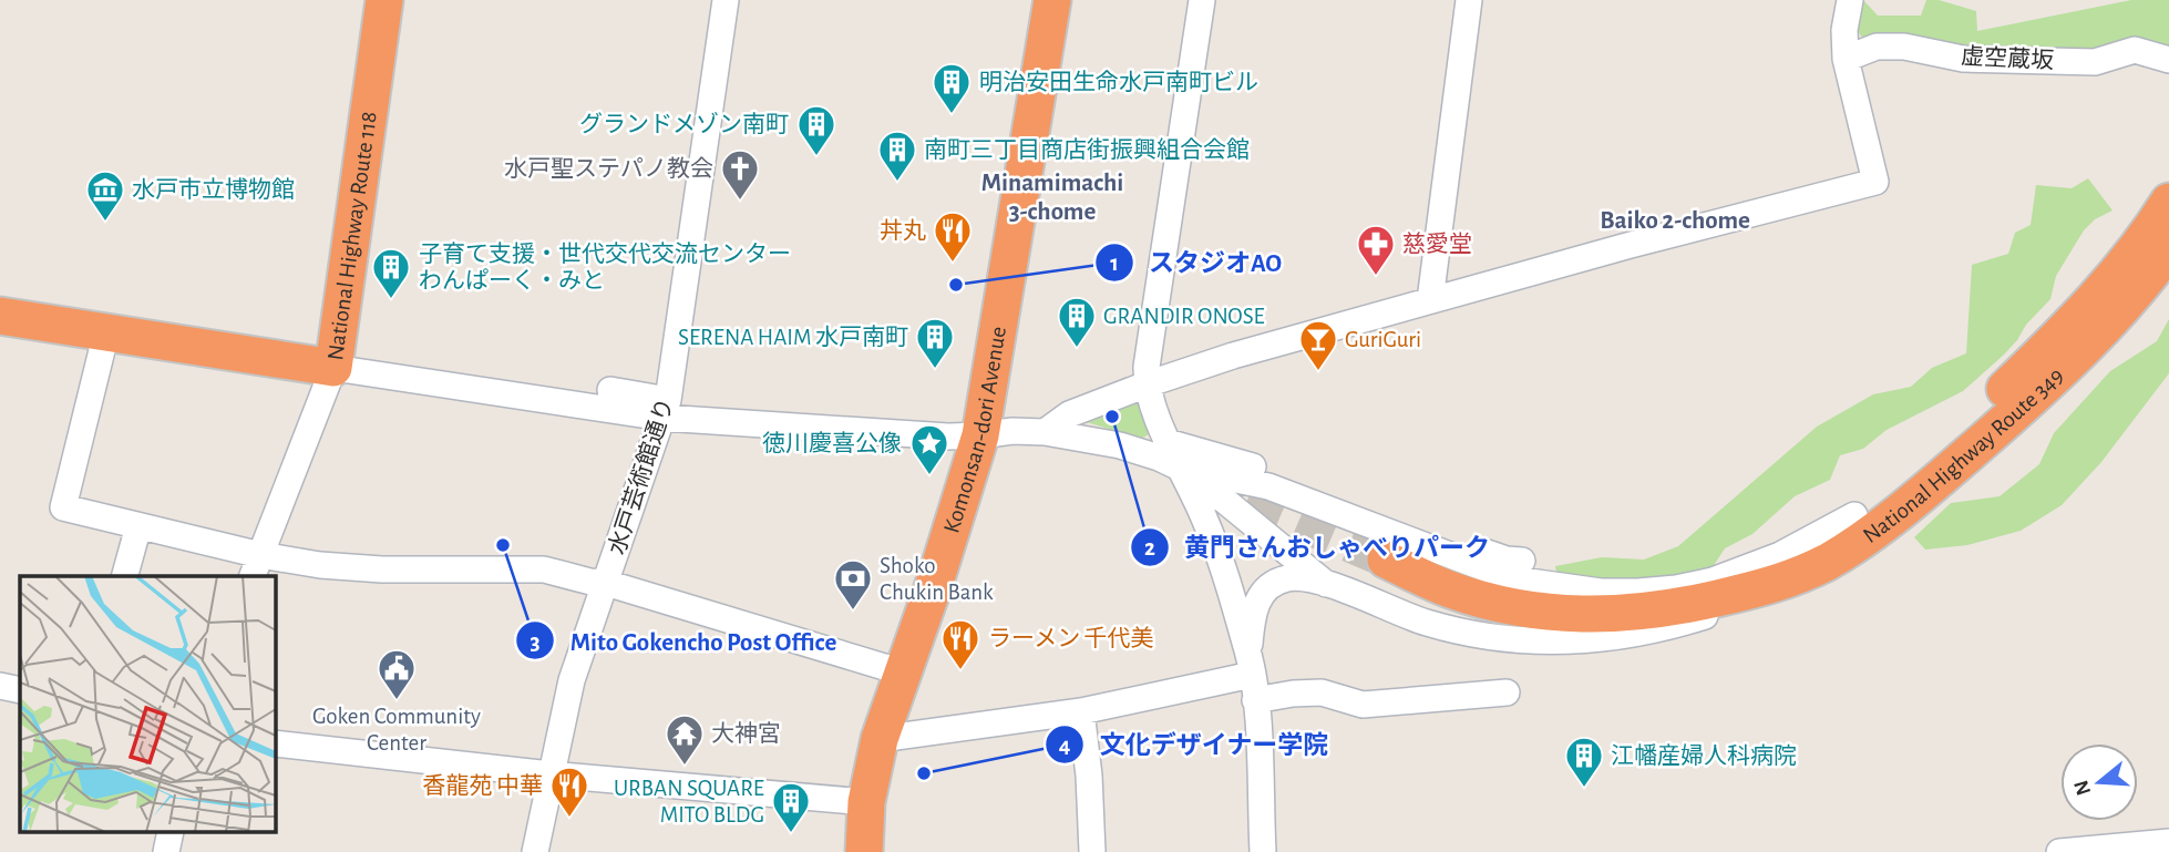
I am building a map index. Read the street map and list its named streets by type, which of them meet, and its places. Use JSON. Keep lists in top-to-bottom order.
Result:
{
  "streets": {
    "highway": ["National Highway Route 118", "Komonsan-dori Avenue", "National Highway Route 349"],
    "street": ["虚空蔵坂", "水戸芸術館通り"]
  },
  "districts": ["Minamimachi 3-chome", "Baiko 2-chome"],
  "places": {
    "building": [
      "明治安田生命水戸南町ビル",
      "グランドメゾン南町",
      "南町三丁目商店街振興組合会館",
      "子育て支援・世代交代交流センター わんぱーく・みと",
      "GRANDIR ONOSE",
      "SERENA HAIM 水戸南町",
      "江幡産婦人科病院",
      "URBAN SQUARE MITO BLDG"
    ],
    "church": ["水戸聖ステパノ教会"],
    "museum": ["水戸市立博物館"],
    "restaurant": ["丼丸", "ラーメン 千代美", "香龍苑 中華"],
    "pharmacy": ["慈愛堂"],
    "other": [
      "スタジオAO",
      "黄門さんおしゃべりパーク",
      "Mito Gokencho Post Office",
      "文化デザイナー学院"
    ],
    "bar": ["GuriGuri"],
    "place": ["徳川慶喜公像"],
    "bank": ["Shoko Chukin Bank"],
    "public building": ["Goken Community Center"],
    "temple": ["大神宮"]
  },
  "north": "left"
}
